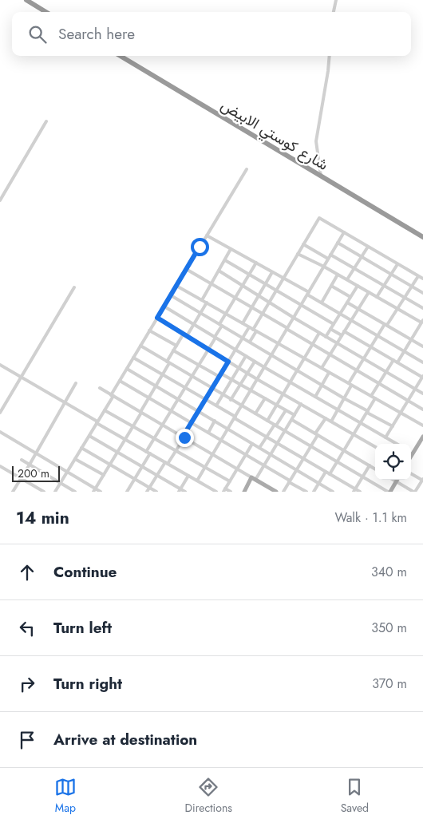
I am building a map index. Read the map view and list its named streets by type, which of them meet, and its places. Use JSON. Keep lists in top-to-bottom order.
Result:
{
  "streets": {
    "highway": ["شارع كوستي الابيض"]
  },
  "scale_bar": "200 m",
  "page": {
    "search": "Search here",
    "scale": "200 m",
    "heading": ["14 min", "Walk · 1.1 km"],
    "list": [
      ["Continue", "340 m"],
      ["Turn left", "350 m"],
      ["Turn right", "370 m"],
      "Arrive at destination"
    ],
    "nav": ["Map", "Directions", "Saved"]
  }
}
